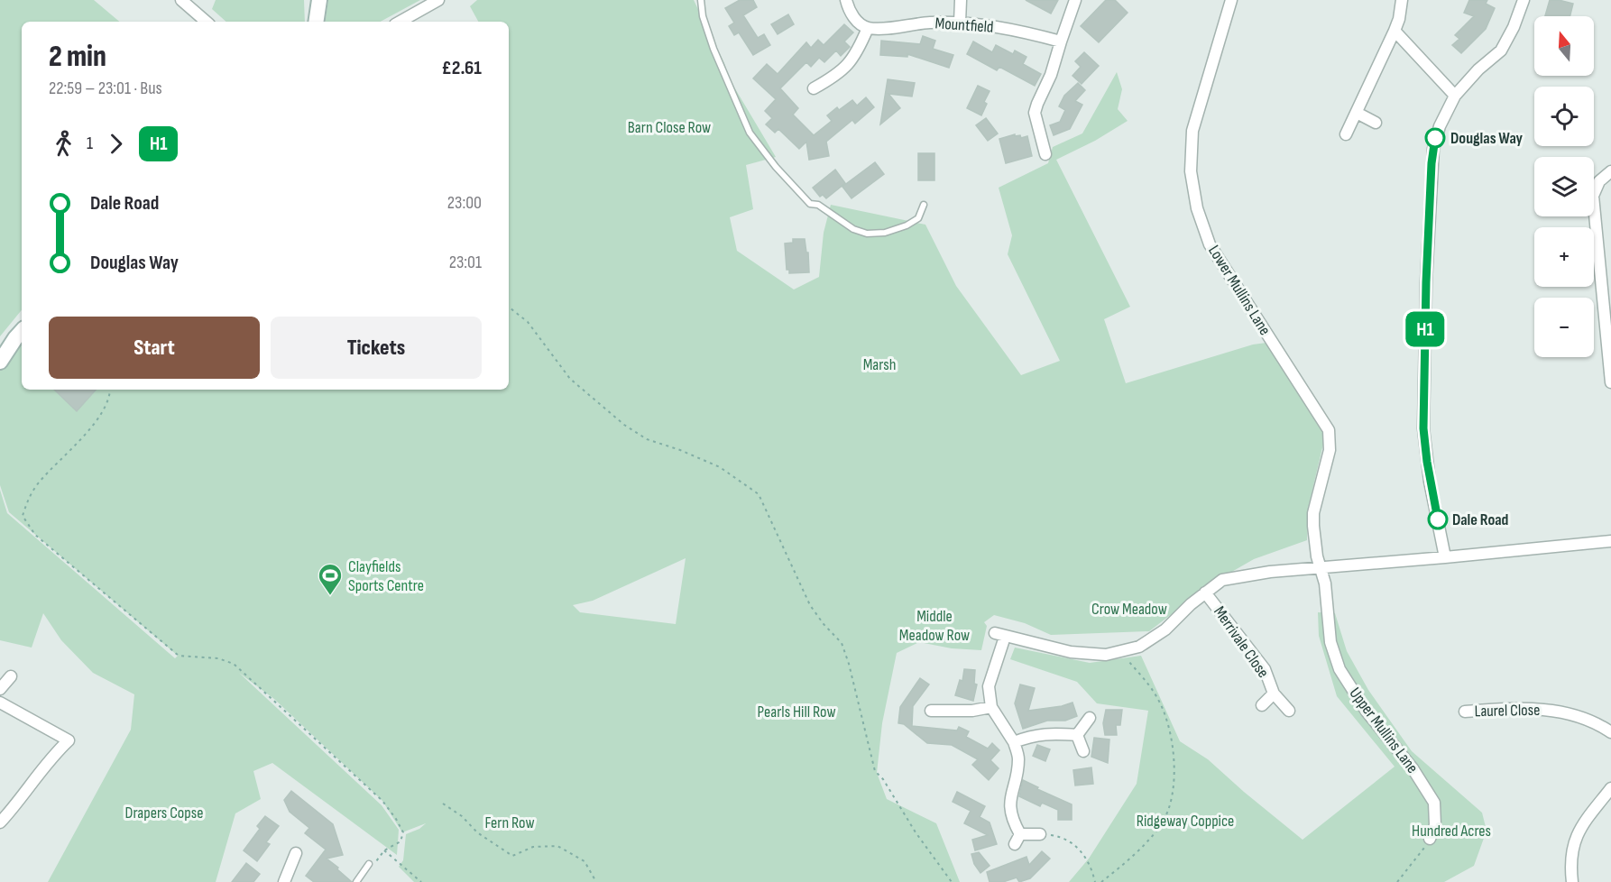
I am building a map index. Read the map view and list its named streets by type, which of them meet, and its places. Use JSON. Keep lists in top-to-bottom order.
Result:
{
  "streets": {
    "street": [
      "Mountfield",
      "Lower Mullins Lane",
      "Merrivale Close",
      "Laurel Close",
      "Upper Mullins Lane"
    ]
  },
  "crossings": [
    ["Lower Mullins Lane", "Upper Mullins Lane"]
  ],
  "parks": [
    "Barn Close Row",
    "Marsh",
    "Crow Meadow",
    "Middle Meadow Row",
    "Pearls Hill Row",
    "Drapers Copse",
    "Ridgeway Coppice",
    "Fern Row",
    "Hundred Acres"
  ],
  "places": {
    "other": ["Douglas Way", "Dale Road"],
    "sports": ["Clayfields Sports Centre"]
  },
  "lines": ["bus line H1"],
  "north": "top",
  "page": {
    "on_map": "H1",
    "map_buttons": ["+", "−"],
    "heading": ["2 min", "22:59 – 23:01 · Bus", "£2.61"],
    "legs": ["1", "H1"],
    "list": [
      {
        "name": "Dale Road",
        "value": "23:00"
      },
      {
        "name": "Douglas Way",
        "value": "23:01"
      }
    ],
    "buttons": ["Start", "Tickets"]
  }
}
